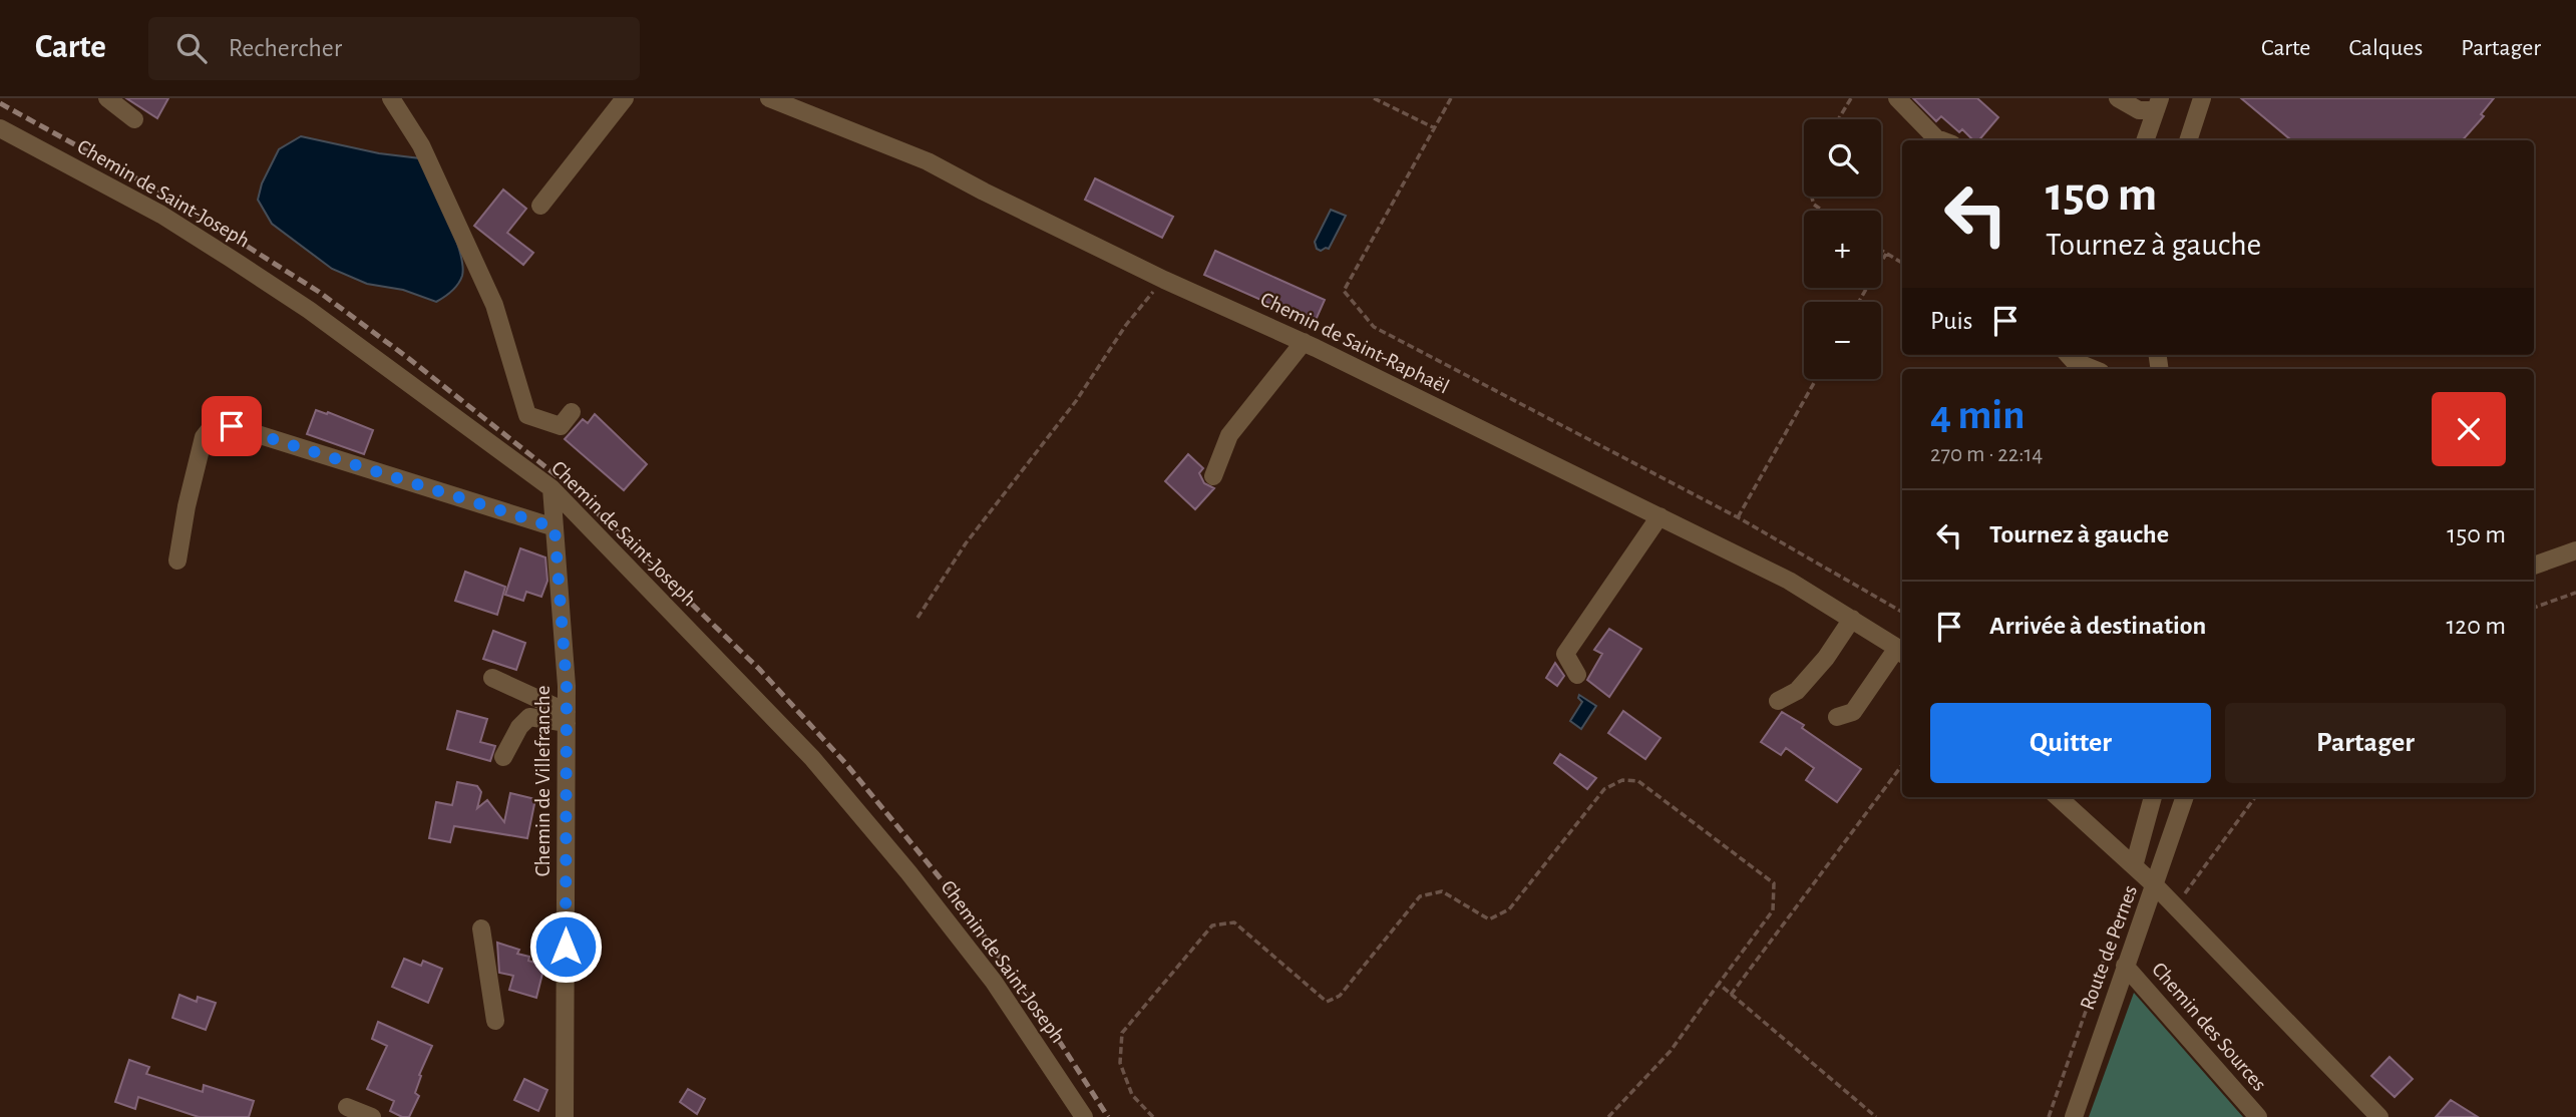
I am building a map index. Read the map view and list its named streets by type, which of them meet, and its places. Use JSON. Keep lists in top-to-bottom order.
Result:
{
  "streets": {
    "street": [
      "Chemin de Saint-Joseph",
      "Chemin de Saint-Raphaël",
      "Chemin de Villefranche",
      "Route de Pernes",
      "Chemin des Sources"
    ]
  },
  "crossings": [
    ["Chemin de Saint-Joseph", "Chemin de Villefranche"],
    ["Route de Pernes", "Chemin des Sources"]
  ],
  "page": {
    "header": "Carte",
    "search": "Rechercher",
    "nav": ["Carte", "Calques", "Partager"],
    "map_buttons": ["+", "−"],
    "turn": ["150 m", "Tournez à gauche"],
    "then": "Puis",
    "heading": ["4 min", "270 m · 22:14"],
    "list": [
      {
        "name": "Tournez à gauche",
        "value": "150 m"
      },
      {
        "name": "Arrivée à destination",
        "value": "120 m"
      }
    ],
    "buttons": ["Quitter", "Partager"]
  }
}
